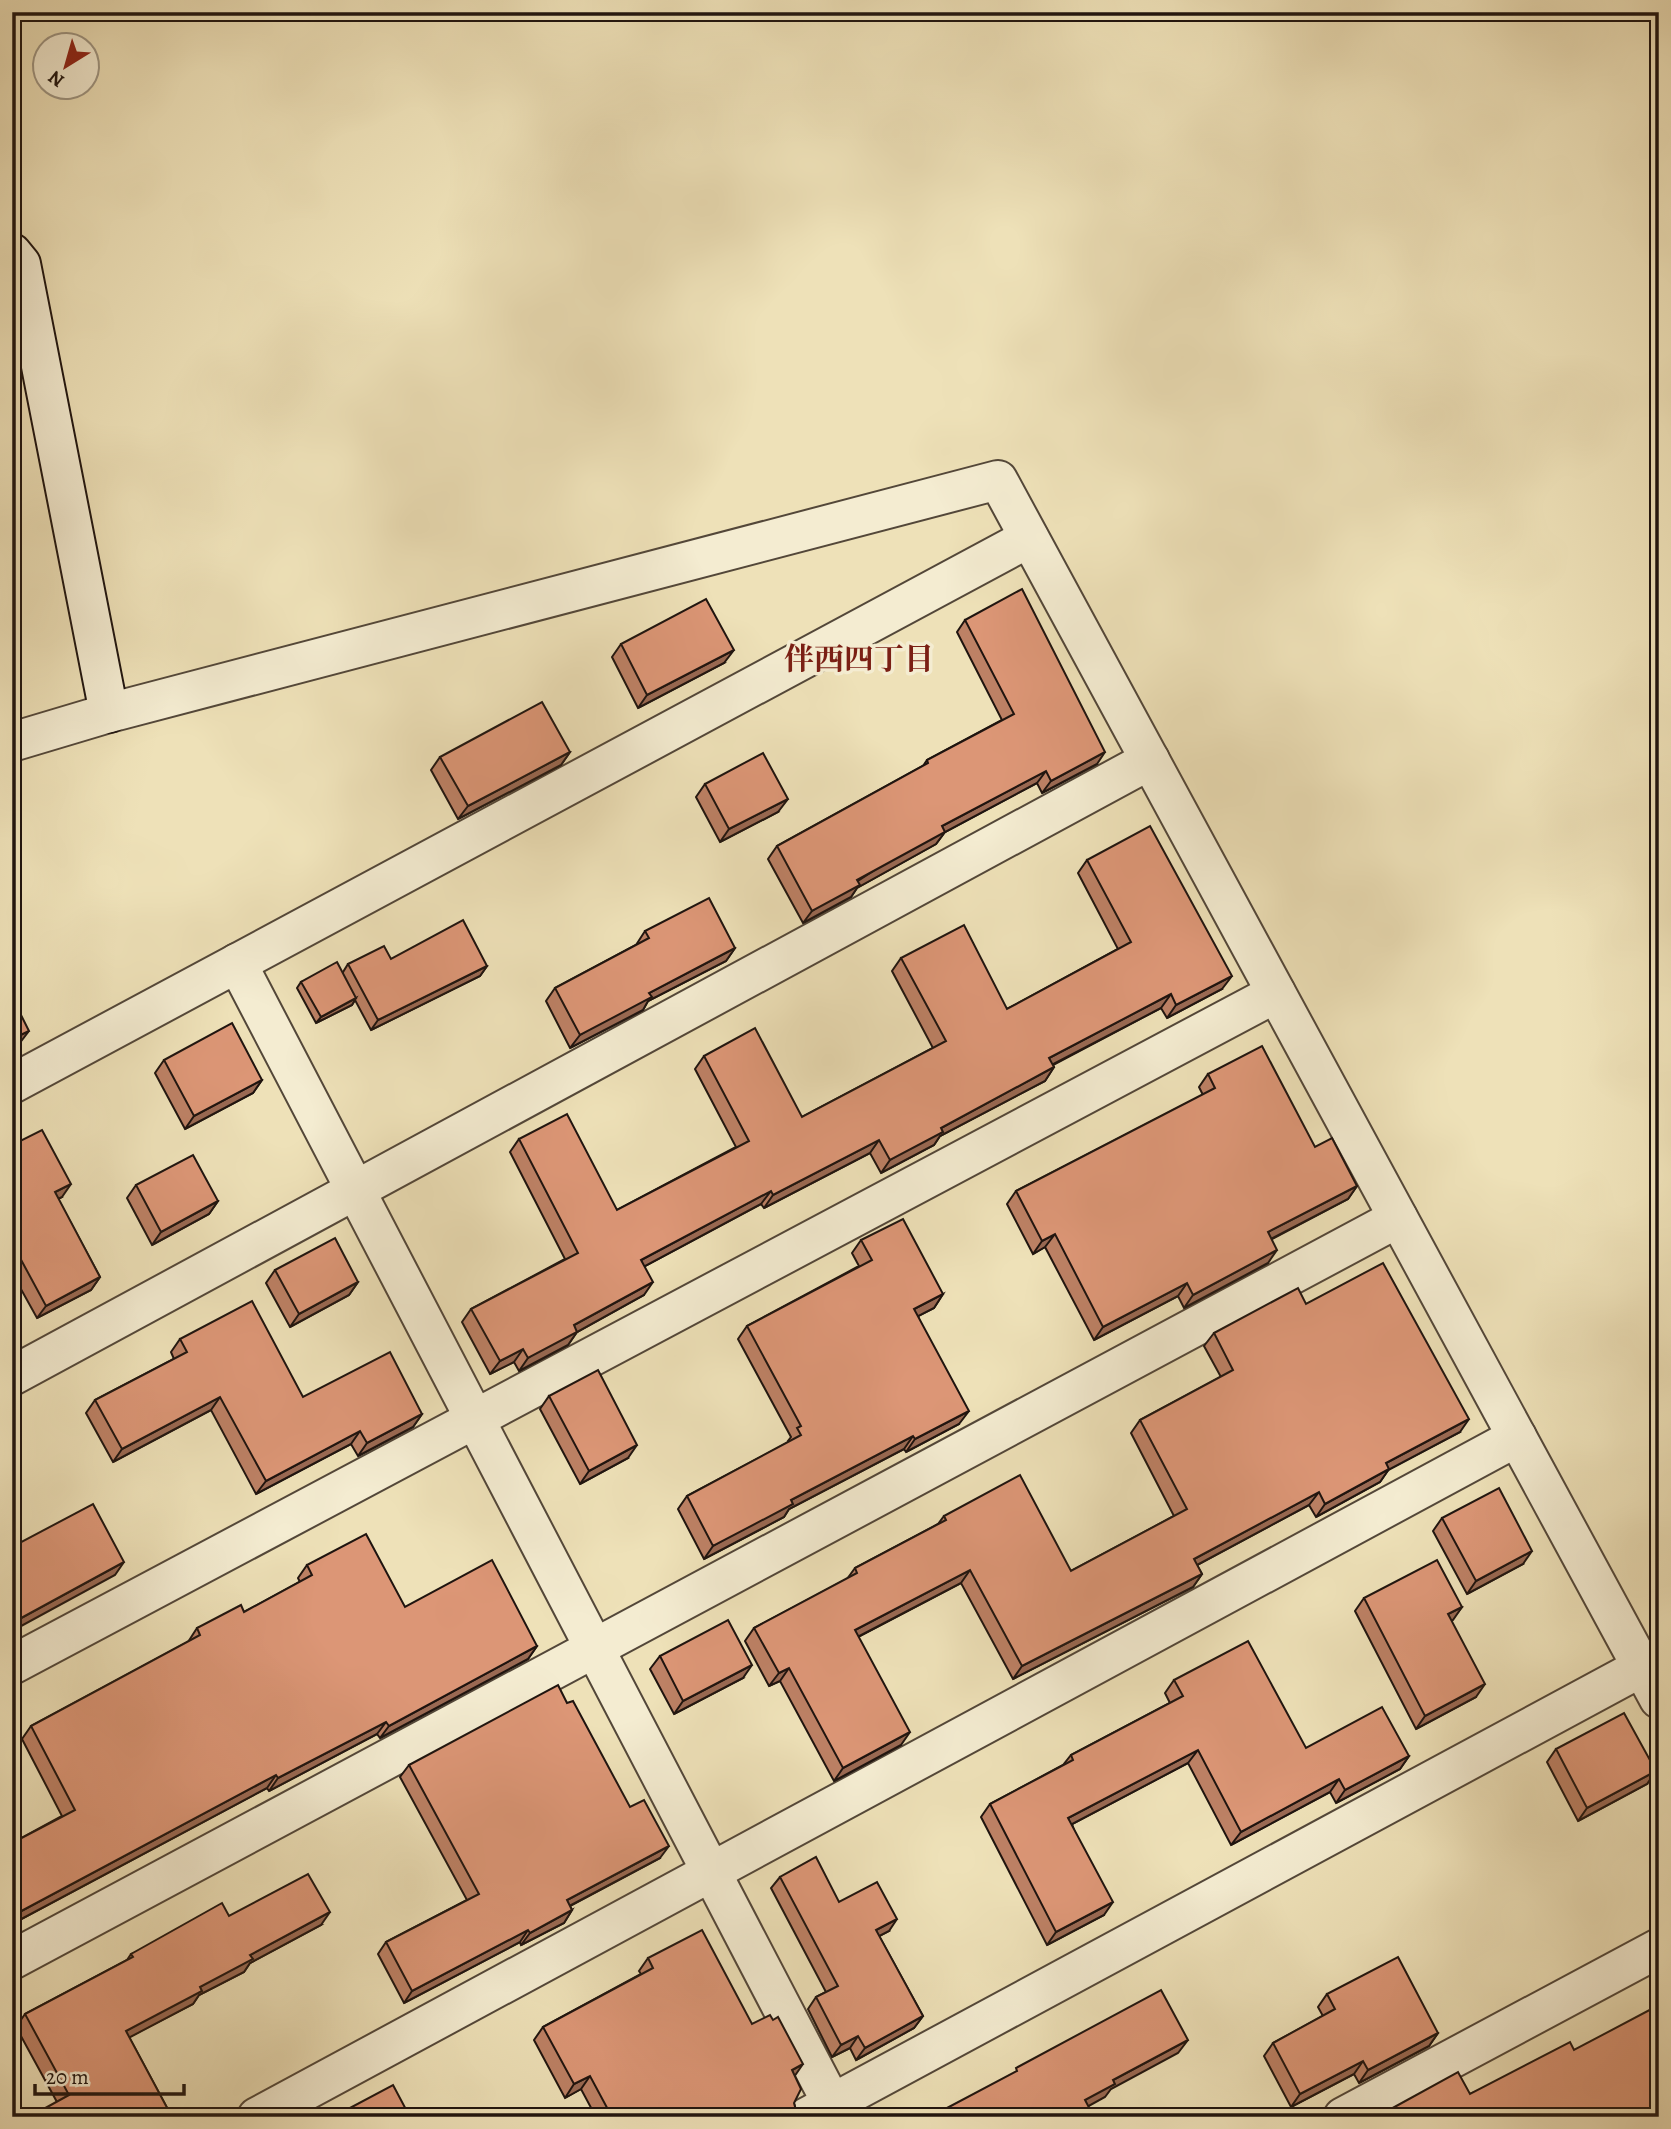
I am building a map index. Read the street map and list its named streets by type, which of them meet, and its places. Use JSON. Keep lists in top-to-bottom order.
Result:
{
  "districts": ["伴西四丁目"],
  "scale_bar": "20 m",
  "north": "bottom left"
}
